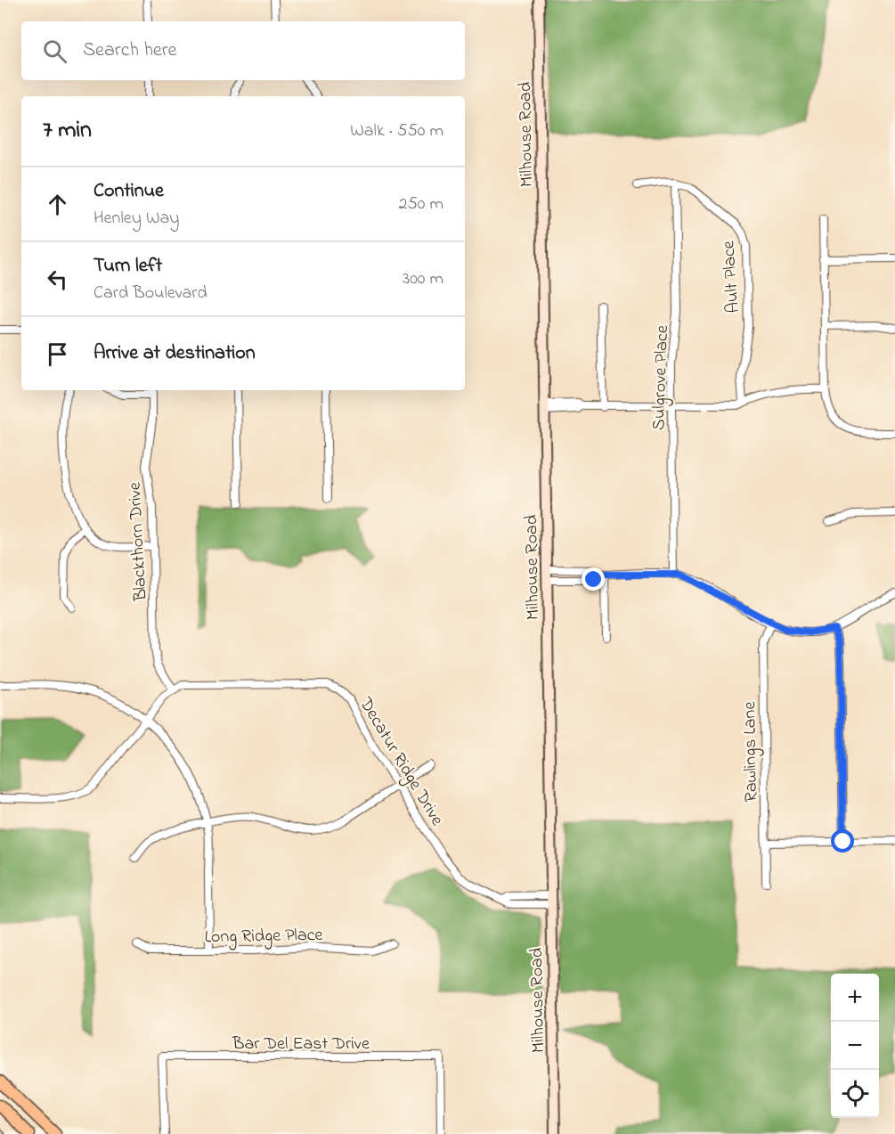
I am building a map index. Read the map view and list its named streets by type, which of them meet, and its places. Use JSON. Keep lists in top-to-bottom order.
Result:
{
  "streets": {
    "street": [
      "Milhouse Road",
      "Ault Place",
      "Sulgrove Place",
      "Blackthorn Drive",
      "Rawlings Lane",
      "Decatur Ridge Drive",
      "Long Ridge Place",
      "Bar Del East Drive"
    ]
  },
  "crossings": [
    ["Milhouse Road", "Decatur Ridge Drive"],
    ["Ault Place", "Sulgrove Place"],
    ["Blackthorn Drive", "Decatur Ridge Drive"]
  ],
  "page": {
    "search": "Search here",
    "heading": ["7 min", "Walk · 550 m"],
    "list": [
      ["Continue", "Henley Way", "250 m"],
      ["Turn left", "Card Boulevard", "300 m"],
      "Arrive at destination"
    ],
    "map_buttons": ["+", "−"]
  }
}
